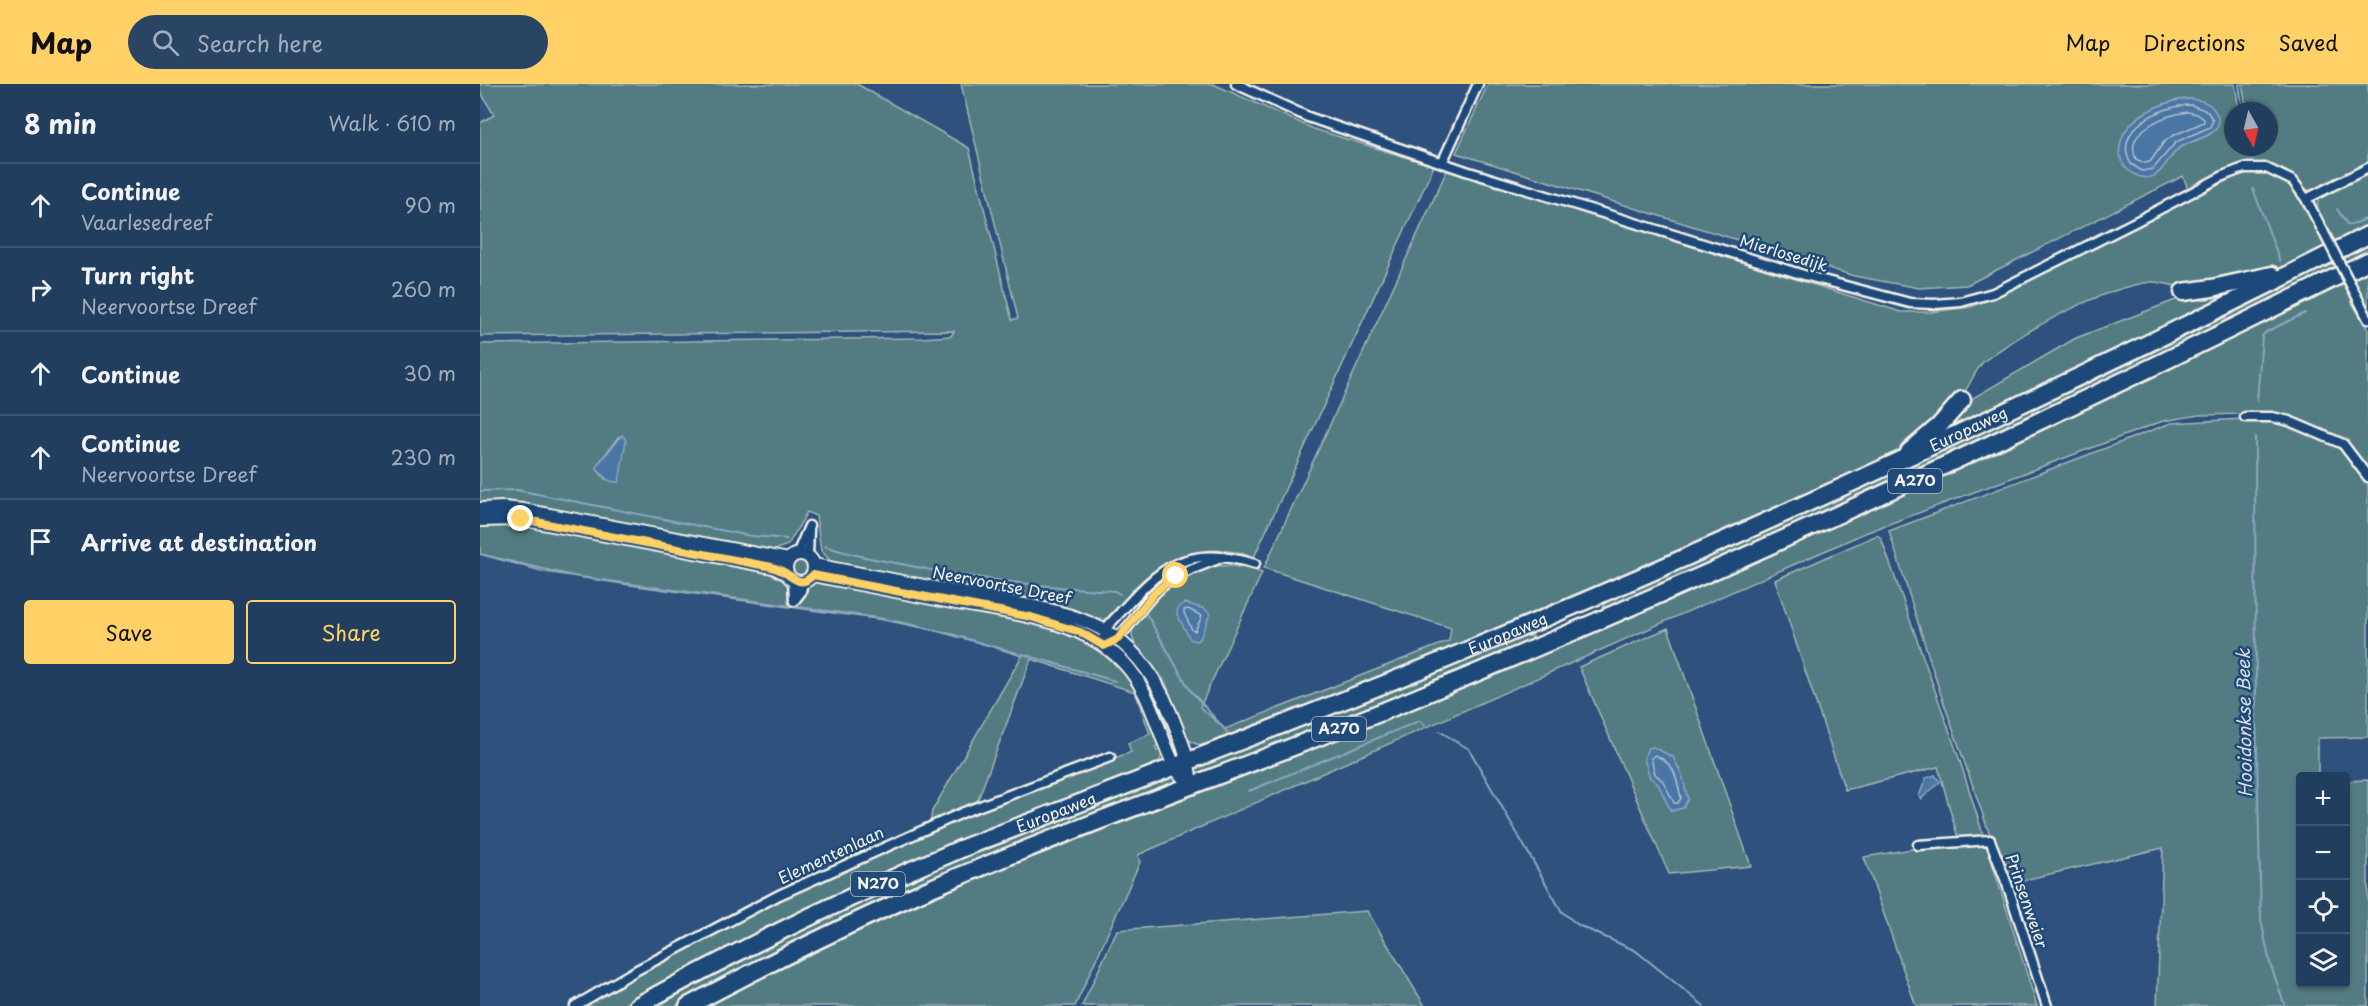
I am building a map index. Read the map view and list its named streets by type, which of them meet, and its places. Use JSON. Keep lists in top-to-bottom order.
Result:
{
  "streets": {
    "highway": ["Europaweg", "A270", "N270"],
    "street": [
      "Mierlosedijk",
      "Neervoortse Dreef",
      "Elementenlaan",
      "Prinsenweier"
    ]
  },
  "crossings": [
    ["Europaweg", "A270"],
    ["Europaweg", "Neervoortse Dreef"]
  ],
  "water": ["Hooidonkse Beek"],
  "north": "bottom",
  "page": {
    "header": "Map",
    "search": "Search here",
    "nav": ["Map", "Directions", "Saved"],
    "heading": ["8 min", "Walk · 610 m"],
    "list": [
      ["Continue", "Vaarlesedreef", "90 m"],
      ["Turn right", "Neervoortse Dreef", "260 m"],
      ["Continue", "30 m"],
      ["Continue", "Neervoortse Dreef", "230 m"],
      "Arrive at destination"
    ],
    "buttons": ["Save", "Share"],
    "map_buttons": ["+", "−"]
  }
}
